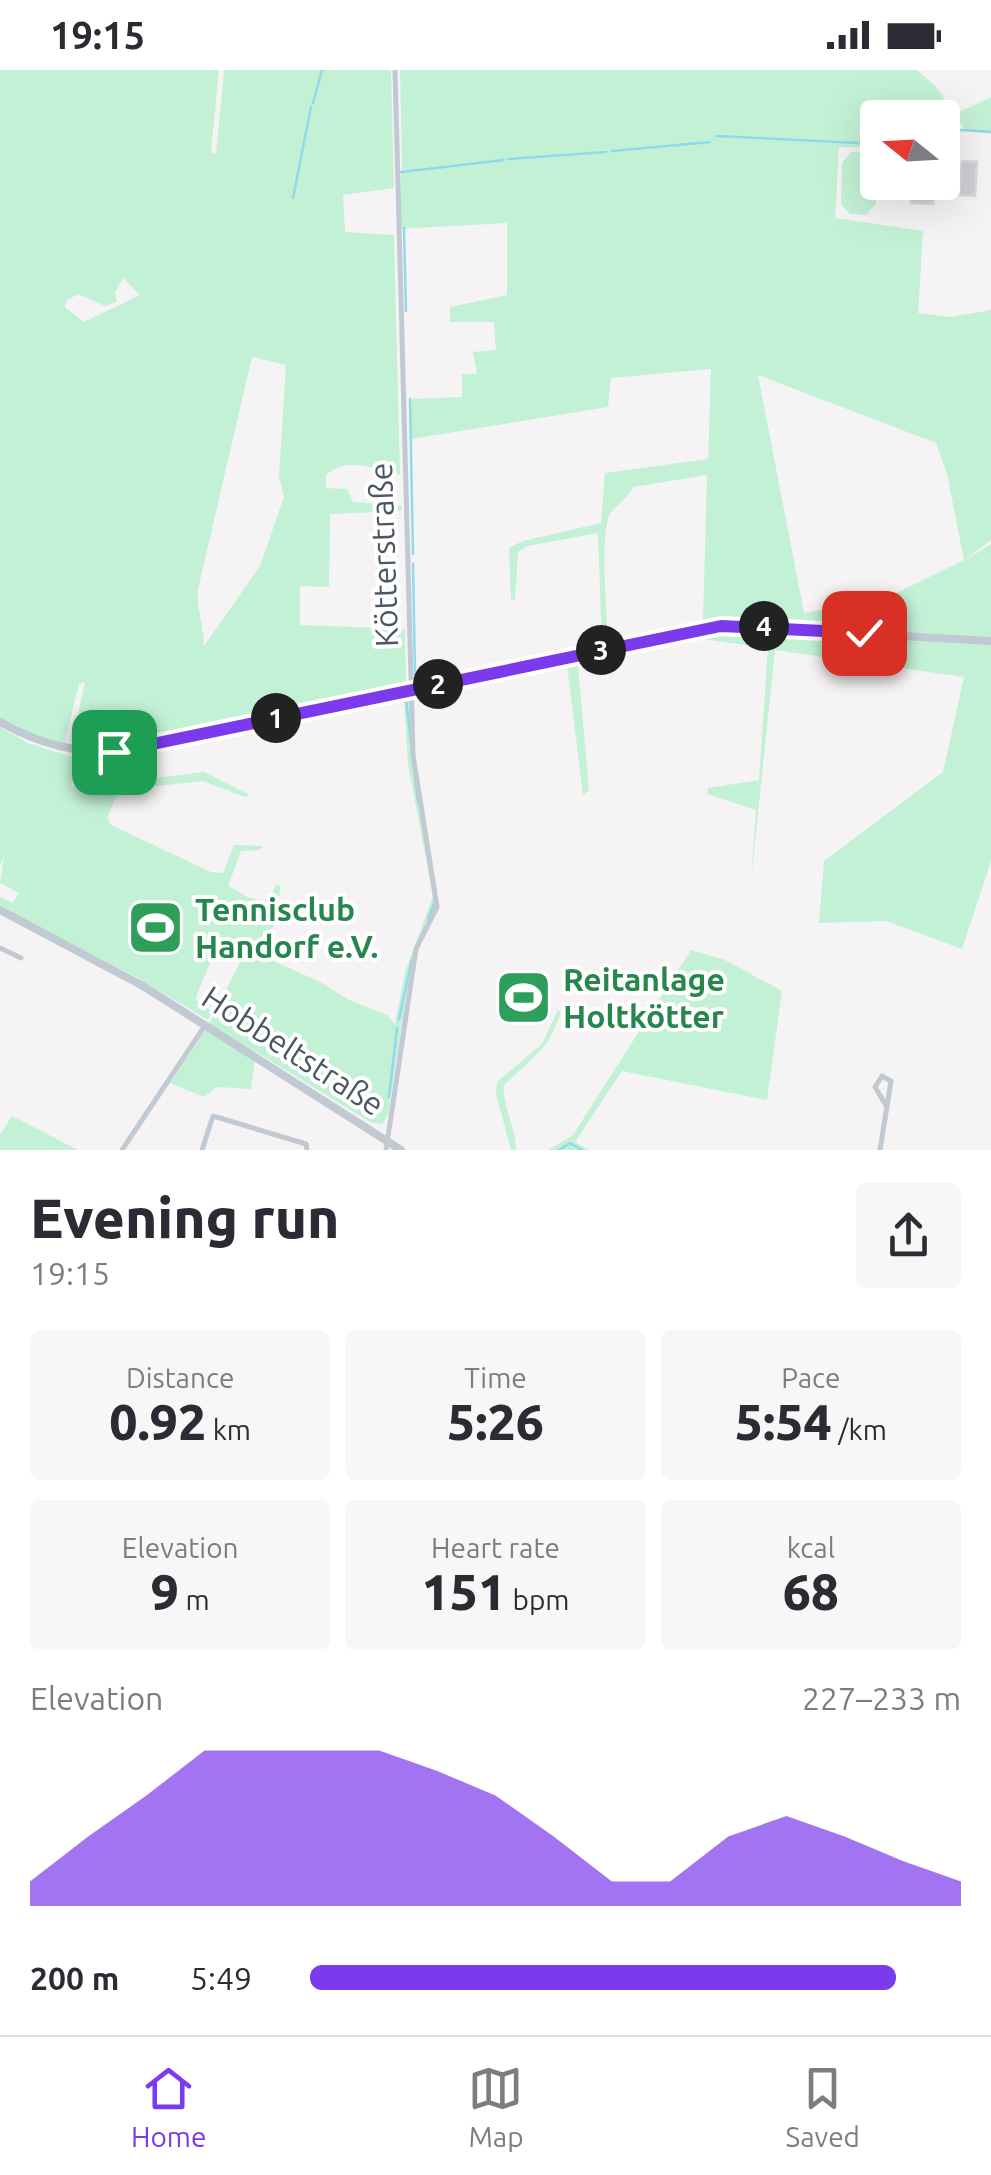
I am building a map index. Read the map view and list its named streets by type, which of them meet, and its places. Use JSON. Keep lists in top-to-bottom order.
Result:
{
  "streets": {
    "street": ["Kötterstraße", "Hobbeltstraße"]
  },
  "crossings": [
    ["Kötterstraße", "Hobbeltstraße"]
  ],
  "places": {
    "sports": ["Tennisclub Handorf e.V.", "Reitanlage Holtkötter"]
  },
  "north": "left",
  "page": {
    "status": "19:15",
    "pins": [
      "4",
      "3",
      "2",
      "1"
    ],
    "heading": ["Evening run", "19:15"],
    "stats": [
      ["Distance", "0.92 km"],
      ["Time", "5:26"],
      ["Pace", "5:54 /km"],
      ["Elevation", "9 m"],
      ["Heart rate", "151 bpm"],
      ["kcal", "68"]
    ],
    "chart": ["Elevation", "227–233 m"],
    "list": [
      {
        "name": "200 m",
        "note": "5:49"
      }
    ],
    "tabs": ["Home", "Map", "Saved"]
  }
}
